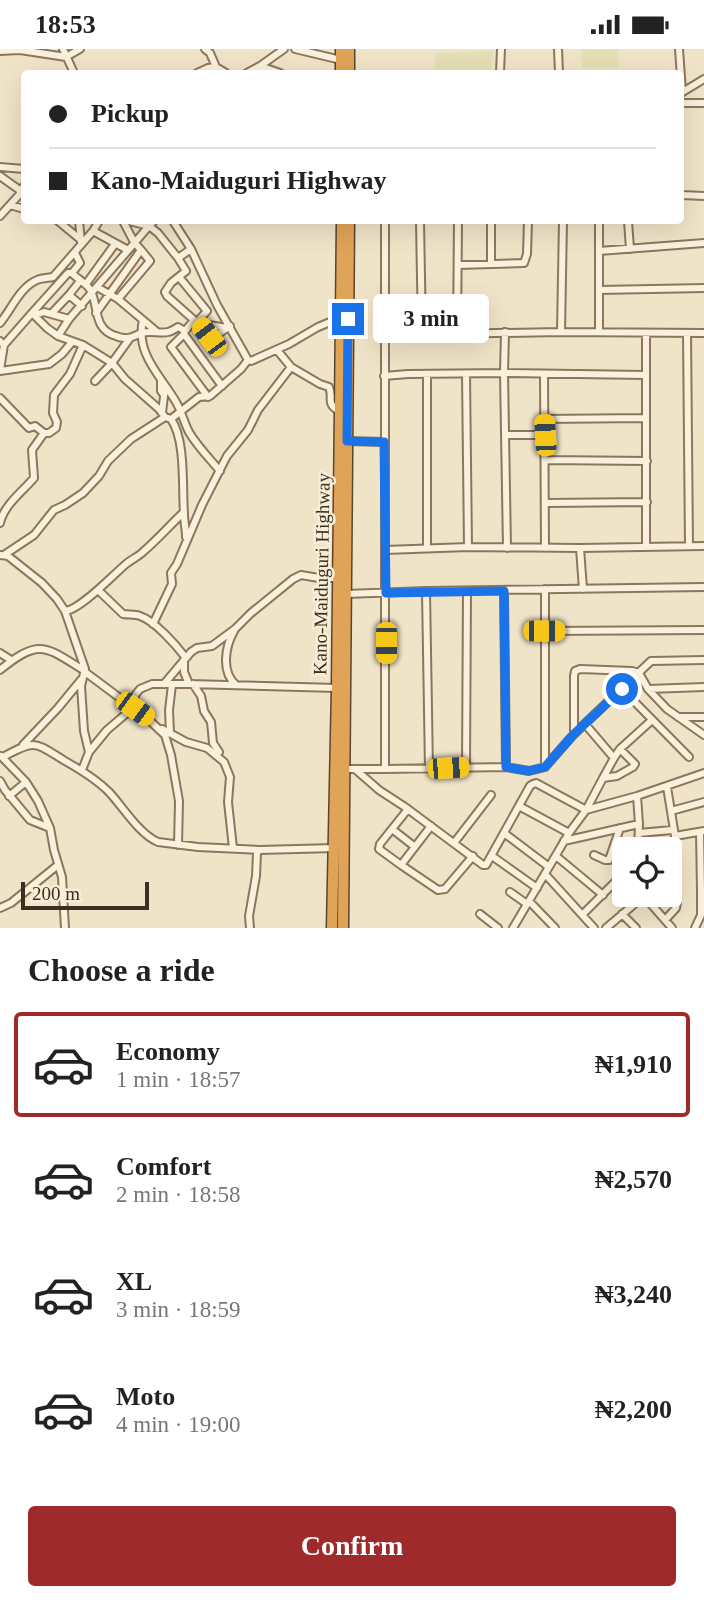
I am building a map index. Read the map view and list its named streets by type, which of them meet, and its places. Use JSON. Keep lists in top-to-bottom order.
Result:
{
  "streets": {
    "highway": ["Kano-Maiduguri Highway"]
  },
  "scale_bar": "200 m",
  "page": {
    "status": "18:53",
    "banner": ["Pickup", "Kano-Maiduguri Highway"],
    "bubble": "3 min",
    "scale": "200 m",
    "heading": "Choose a ride",
    "list": [
      {
        "name": "Economy",
        "note": "1 min · 18:57",
        "value": "₦1,910"
      },
      {
        "name": "Comfort",
        "note": "2 min · 18:58",
        "value": "₦2,570"
      },
      {
        "name": "XL",
        "note": "3 min · 18:59",
        "value": "₦3,240"
      },
      {
        "name": "Moto",
        "note": "4 min · 19:00",
        "value": "₦2,200"
      }
    ],
    "buttons": "Confirm"
  }
}
